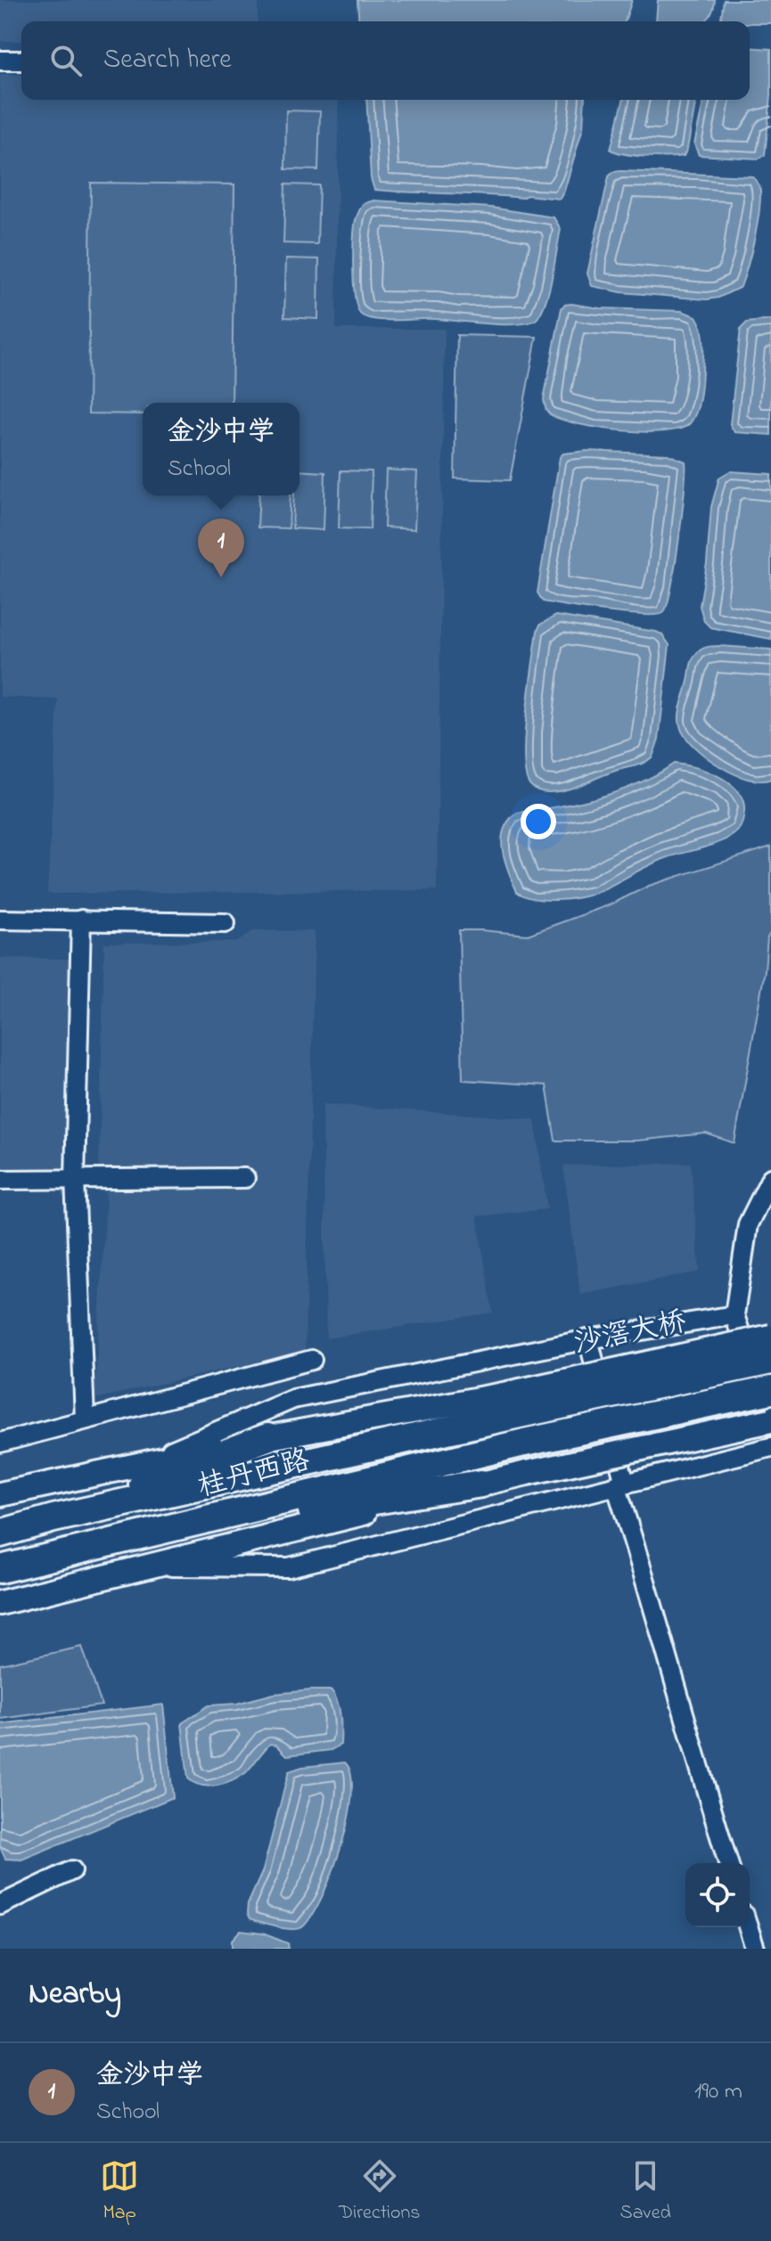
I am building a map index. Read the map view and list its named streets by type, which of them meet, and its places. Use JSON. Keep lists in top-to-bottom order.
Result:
{
  "streets": {
    "highway": ["沙滘大桥", "桂丹西路"]
  },
  "crossings": [
    ["沙滘大桥", "桂丹西路"]
  ],
  "page": {
    "search": "Search here",
    "popup": ["金沙中学", "School"],
    "pins": "1",
    "heading": "Nearby",
    "list": [
      {
        "mark": "1",
        "name": "金沙中学",
        "note": "School",
        "value": "190 m"
      }
    ],
    "nav": ["Map", "Directions", "Saved"]
  }
}
